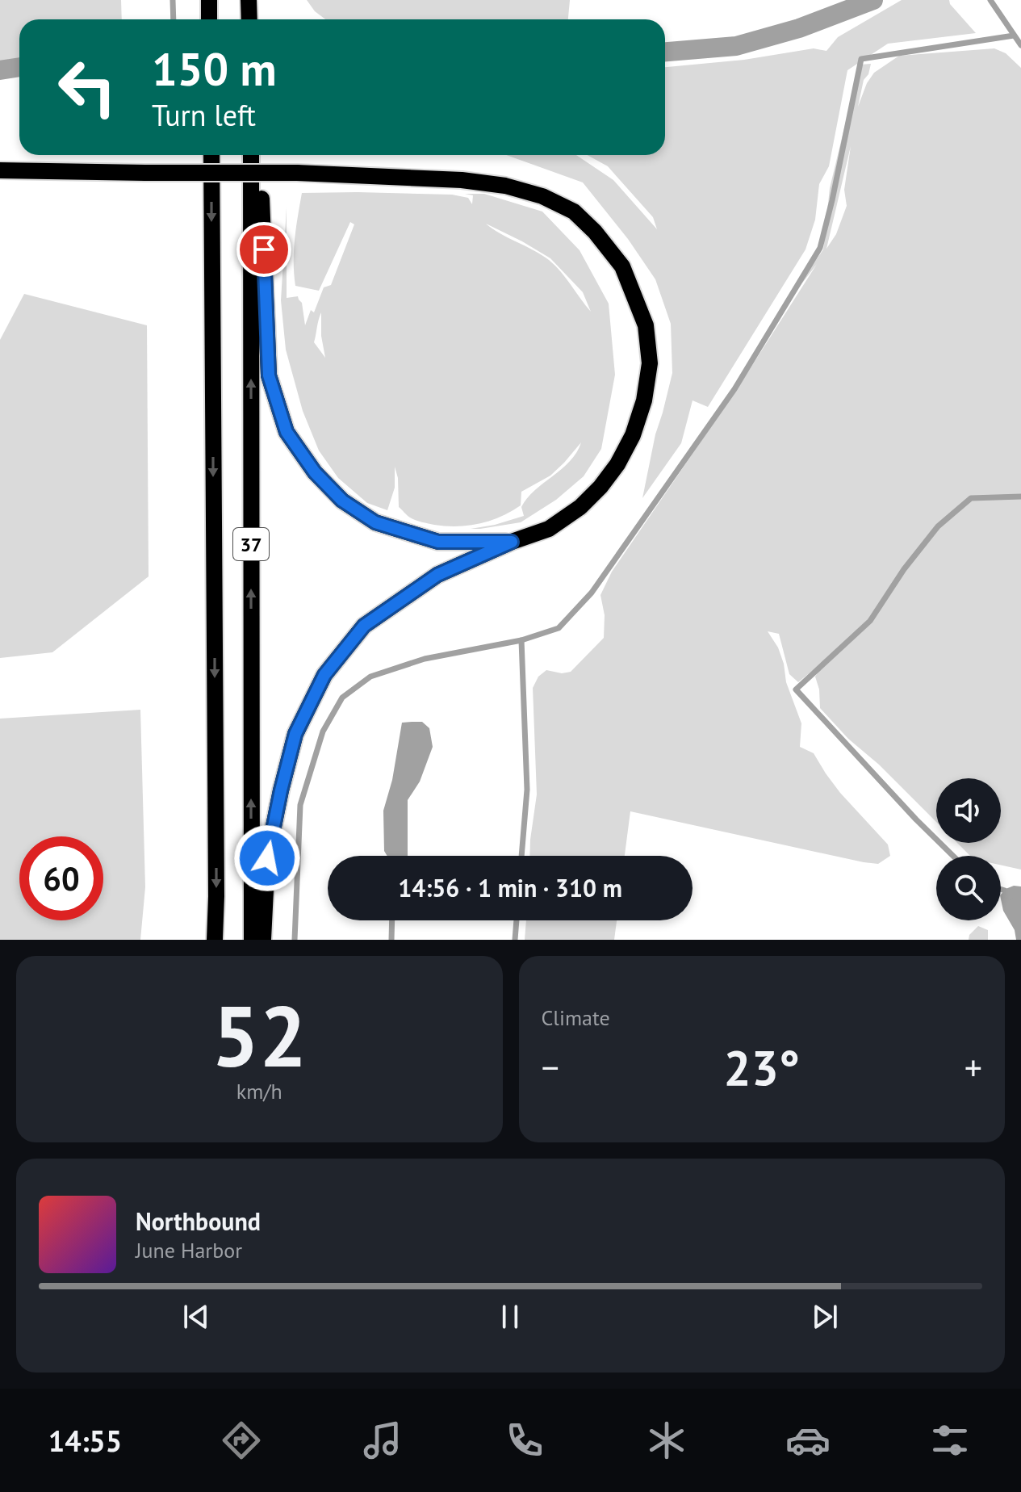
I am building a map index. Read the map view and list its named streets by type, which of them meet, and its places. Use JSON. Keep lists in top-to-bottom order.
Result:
{
  "streets": {
    "main road": ["37"]
  },
  "page": {
    "turn": ["150 m", "Turn left"],
    "limit": "60",
    "trip": "14:56 · 1 min · 310 m",
    "tile": [
      ["52", "km/h"],
      "Climate"
    ],
    "heat": ["−", "23°", "+"],
    "song": ["Northbound", "June Harbor"],
    "tabs": "14:55"
  }
}
